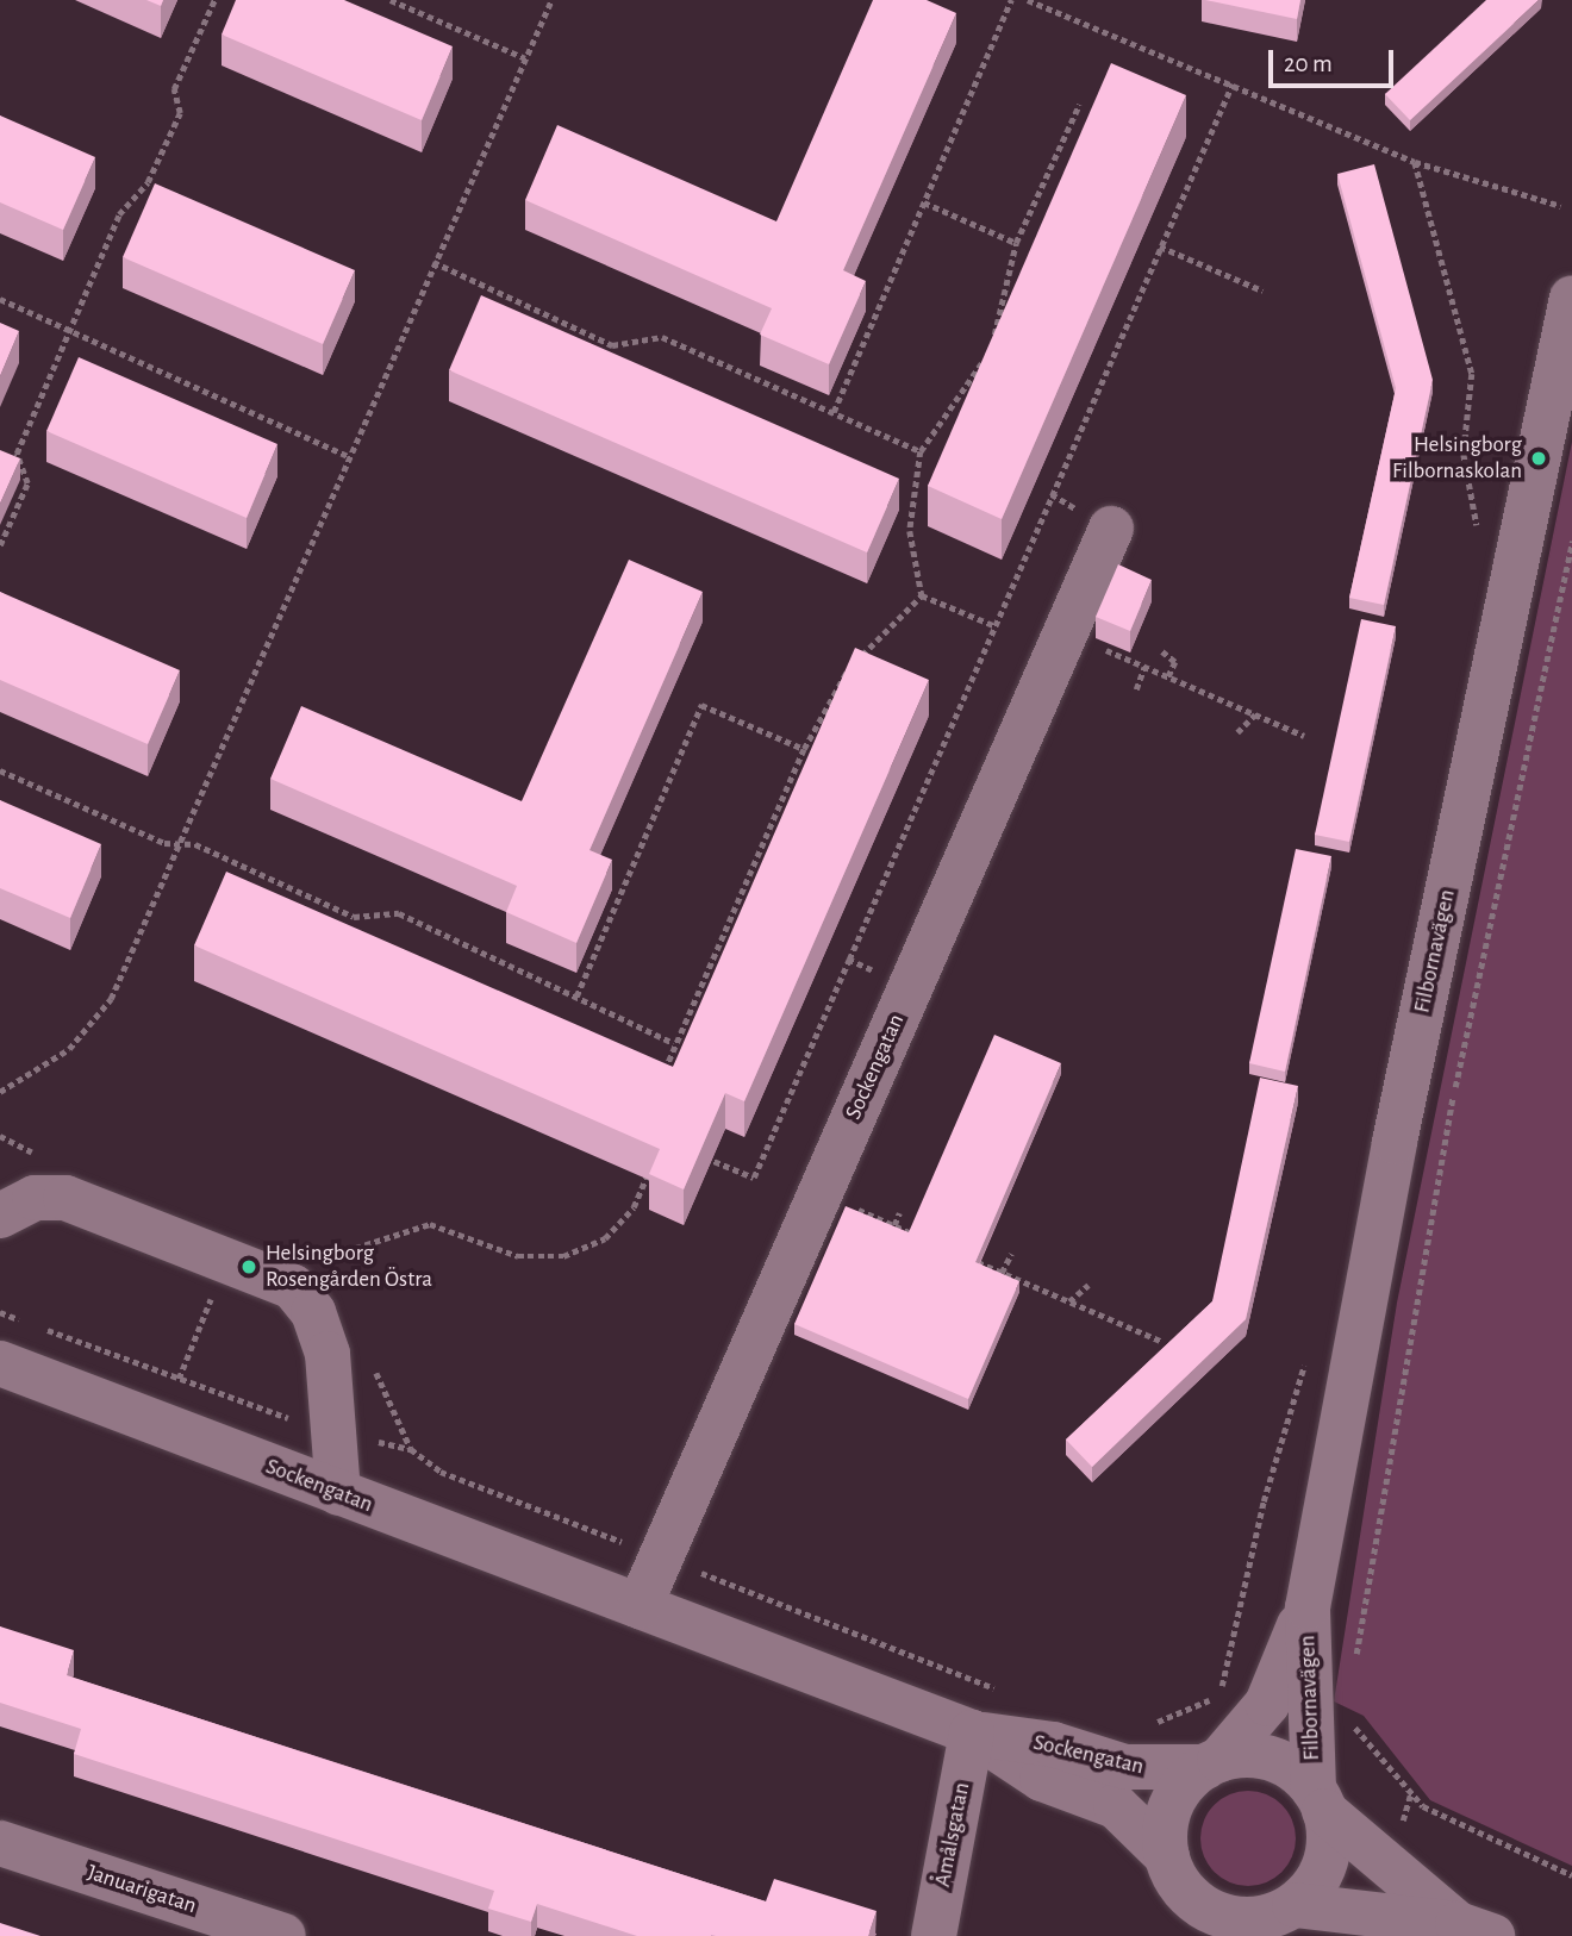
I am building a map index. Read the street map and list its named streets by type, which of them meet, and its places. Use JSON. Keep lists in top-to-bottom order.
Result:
{
  "streets": {
    "street": [
      "Filbornavägen",
      "Sockengatan",
      "Åmålsgatan",
      "Januarigatan"
    ]
  },
  "crossings": [
    ["Filbornavägen", "Sockengatan"],
    ["Sockengatan", "Åmålsgatan"]
  ],
  "places": ["Helsingborg Filbornaskolan", "Helsingborg Rosengården Östra"],
  "scale_bar": "20 m"
}
